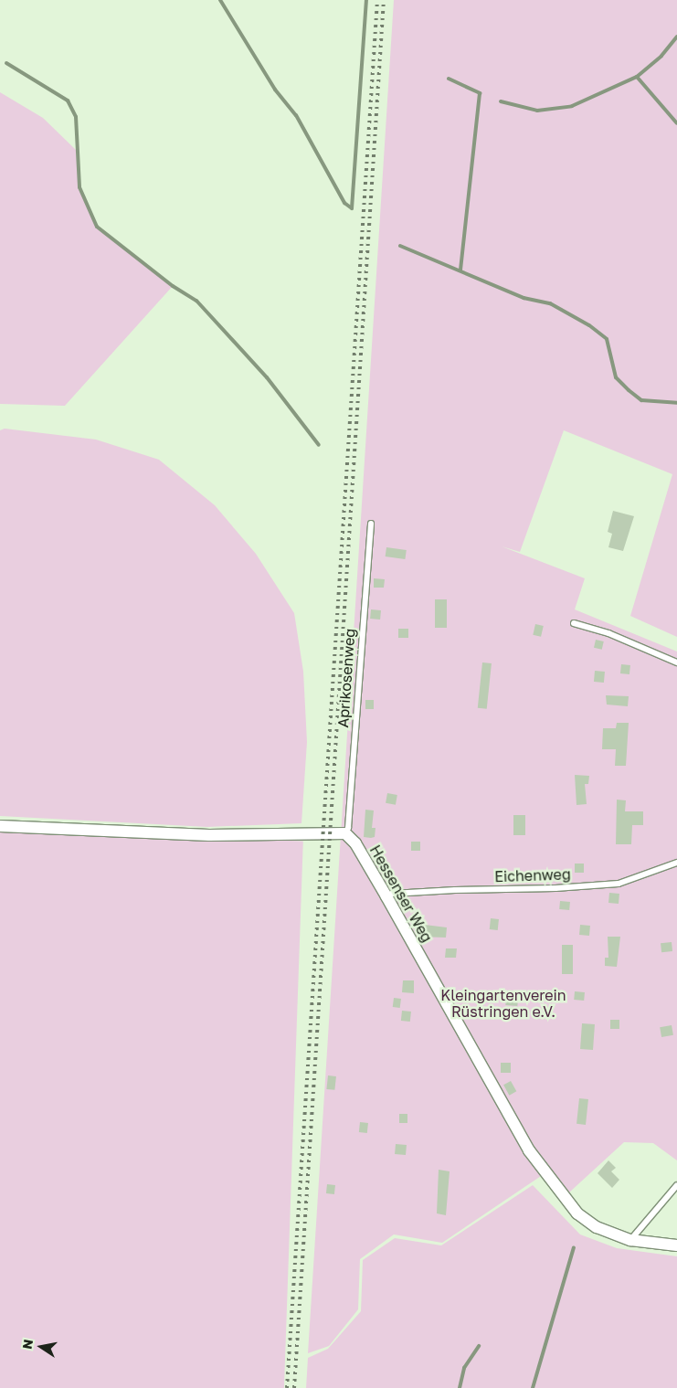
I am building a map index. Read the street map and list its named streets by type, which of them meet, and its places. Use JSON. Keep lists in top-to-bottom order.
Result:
{
  "streets": {
    "street": ["Hessenser Weg"],
    "lane": ["Aprikosenweg", "Eichenweg"]
  },
  "crossings": [
    ["Aprikosenweg", "Hessenser Weg"],
    ["Eichenweg", "Hessenser Weg"]
  ],
  "parks": ["Kleingartenverein Rüstringen e.V."],
  "north": "left"
}
